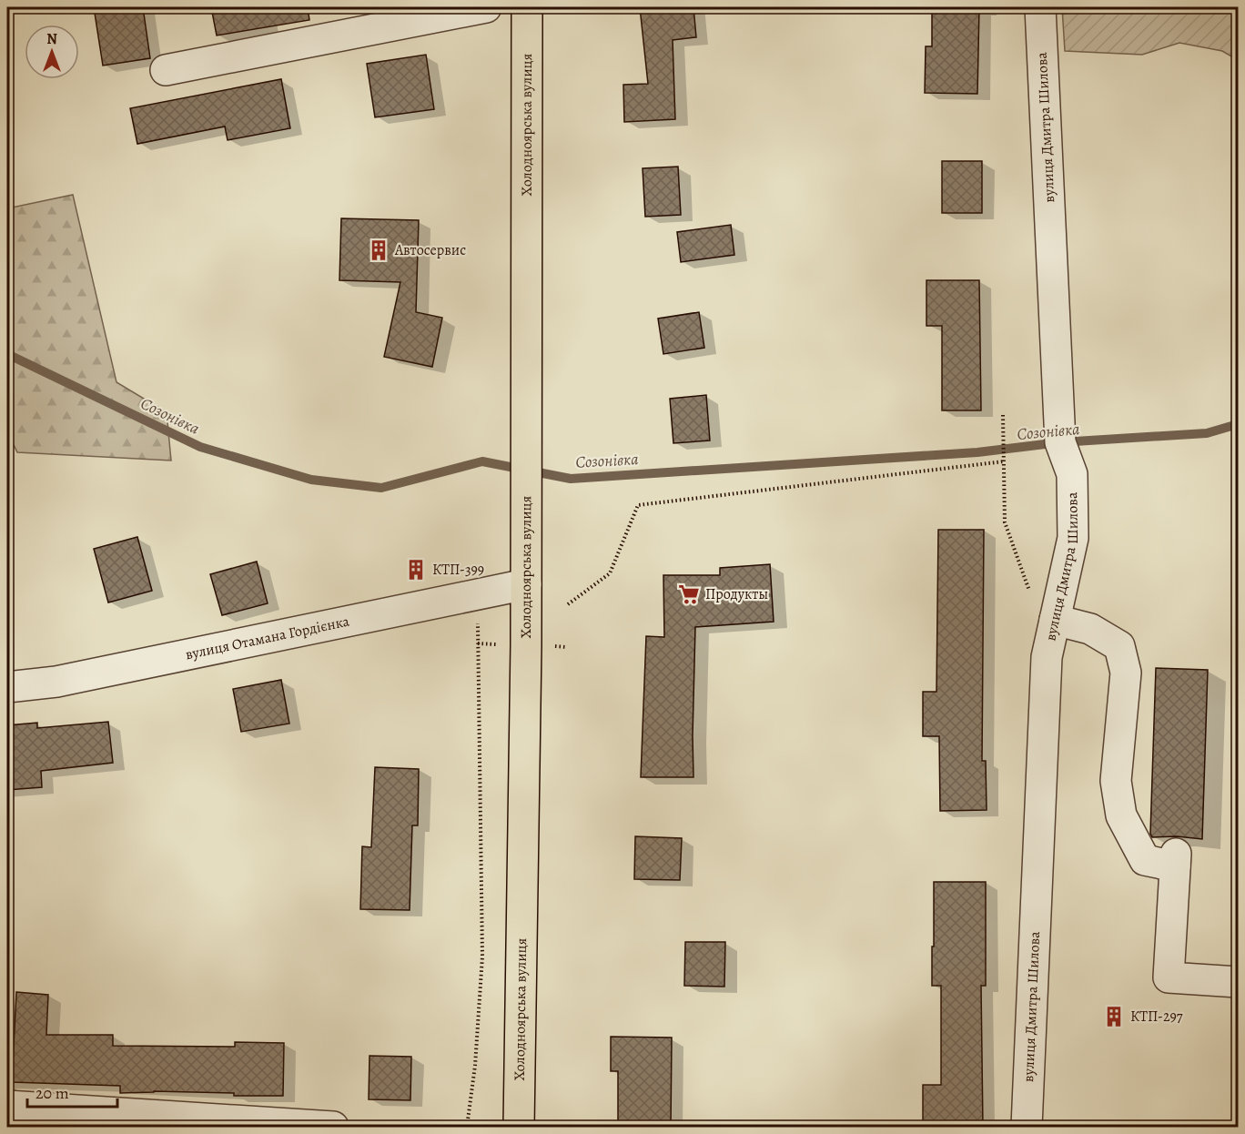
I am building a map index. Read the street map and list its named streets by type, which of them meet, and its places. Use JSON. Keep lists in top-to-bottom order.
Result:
{
  "streets": {
    "main road": ["Холодноярська вулиця"],
    "street": ["вулиця Дмитра Шилова", "вулиця Отамана Гордієнка"]
  },
  "crossings": [
    ["Холодноярська вулиця", "вулиця Отамана Гордієнка"]
  ],
  "water": ["Созонівка"],
  "places": {
    "building": ["Автосервис", "КТП-399", "КТП-297"],
    "supermarket": ["Продукты"]
  },
  "scale_bar": "20 m",
  "north": "top"
}
